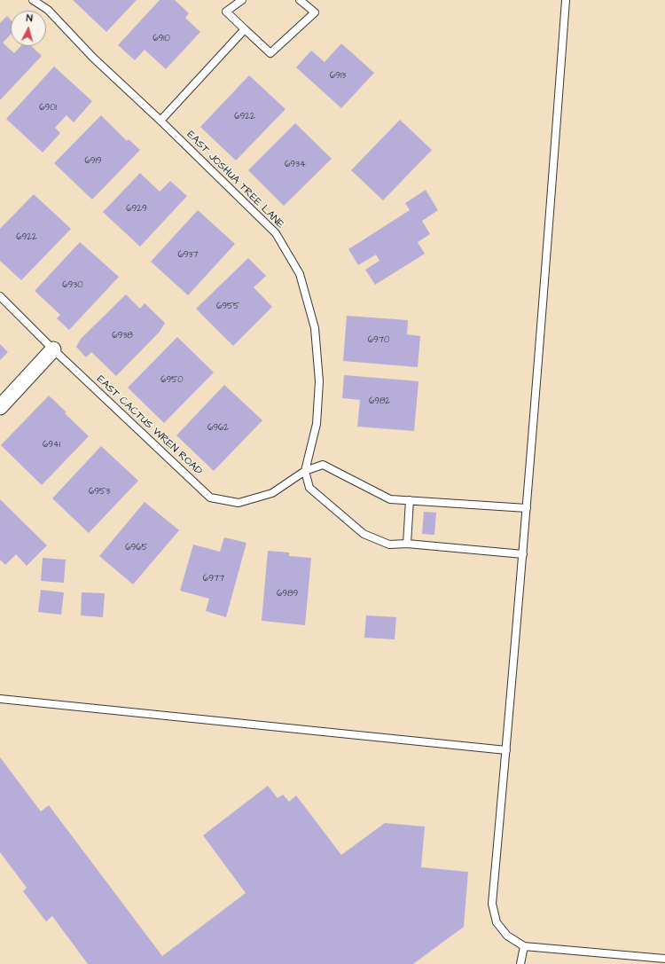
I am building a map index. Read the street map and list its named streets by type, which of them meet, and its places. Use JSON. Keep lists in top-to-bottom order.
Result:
{
  "streets": {
    "lane": ["EAST JOSHUA TREE LANE", "EAST CACTUS WREN ROAD"]
  },
  "crossings": [
    ["EAST JOSHUA TREE LANE", "EAST CACTUS WREN ROAD"]
  ],
  "house_numbers": [
    "6910",
    "6913",
    "6901",
    "6922",
    "6919",
    "6934",
    "6929",
    "6922",
    "6937",
    "6930",
    "6955",
    "6938",
    "6970",
    "6950",
    "6982",
    "6962",
    "6941",
    "6953",
    "6965",
    "6977",
    "6989"
  ],
  "north": "top"
}
